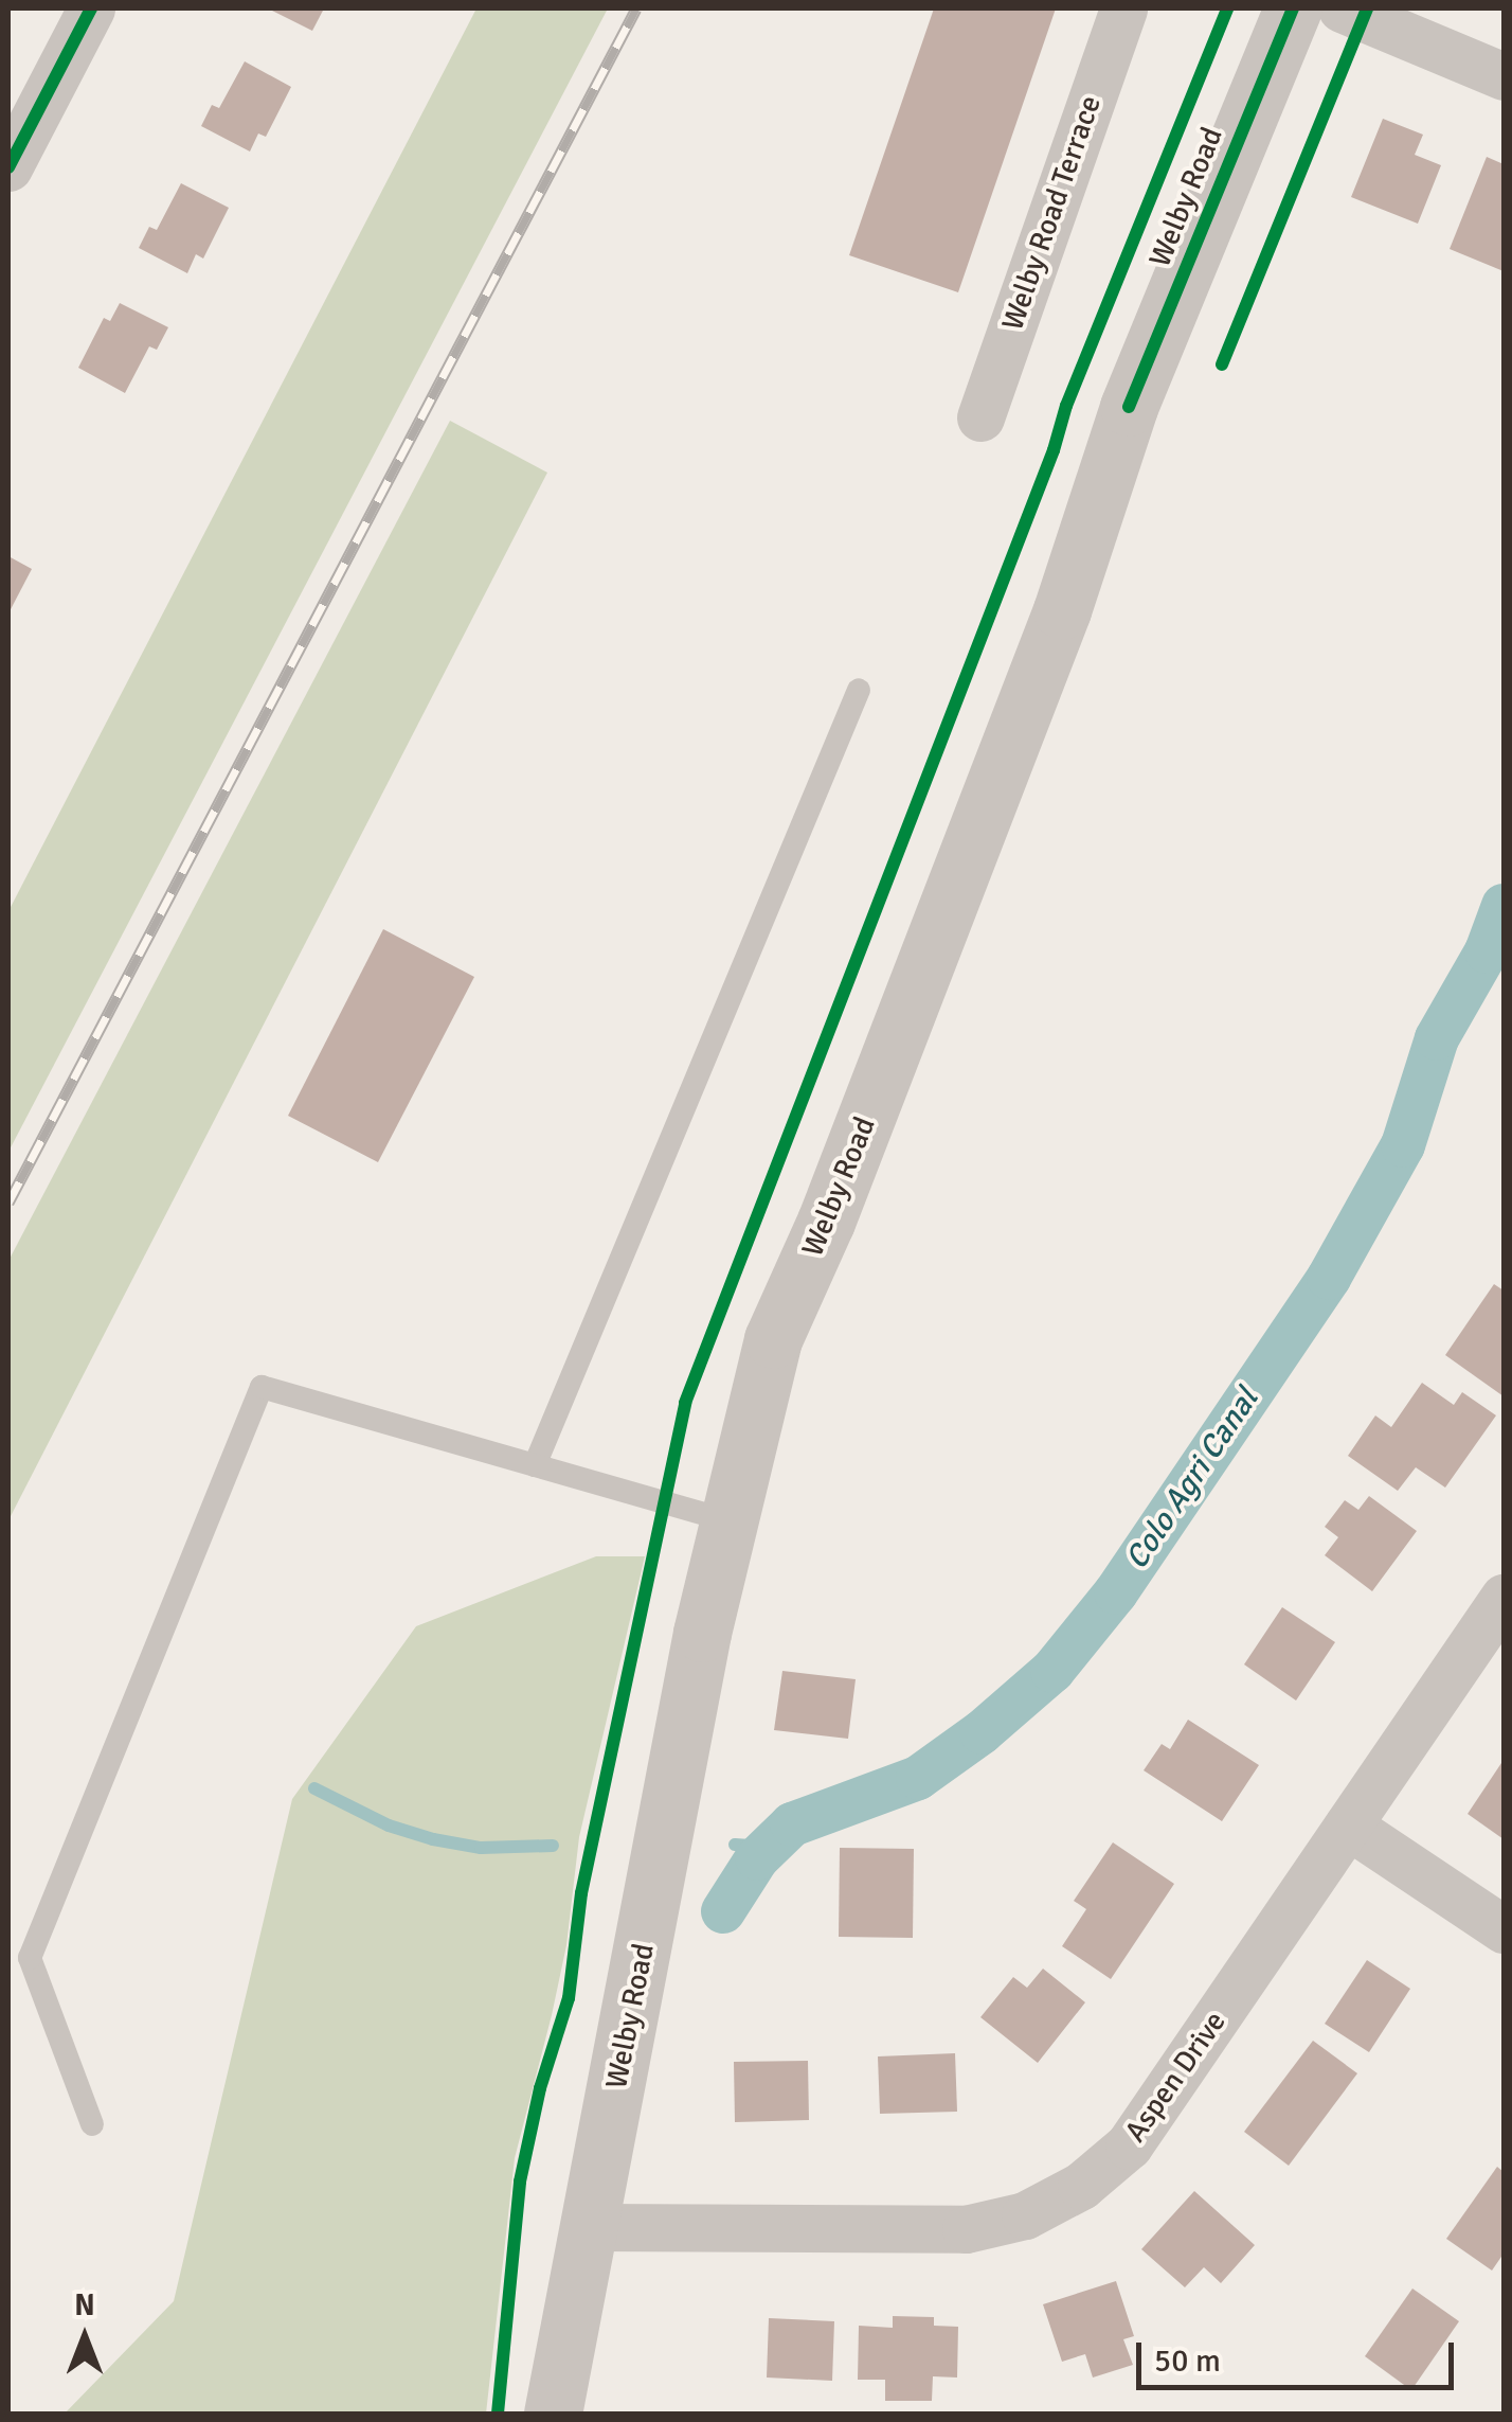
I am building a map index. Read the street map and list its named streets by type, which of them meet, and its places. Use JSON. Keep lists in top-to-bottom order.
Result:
{
  "streets": {
    "street": ["Welby Road", "Welby Road Terrace", "Aspen Drive"]
  },
  "crossings": [
    ["Welby Road", "Aspen Drive"]
  ],
  "water": ["Colo Agri Canal"],
  "scale_bar": "50 m",
  "north": "top"
}
